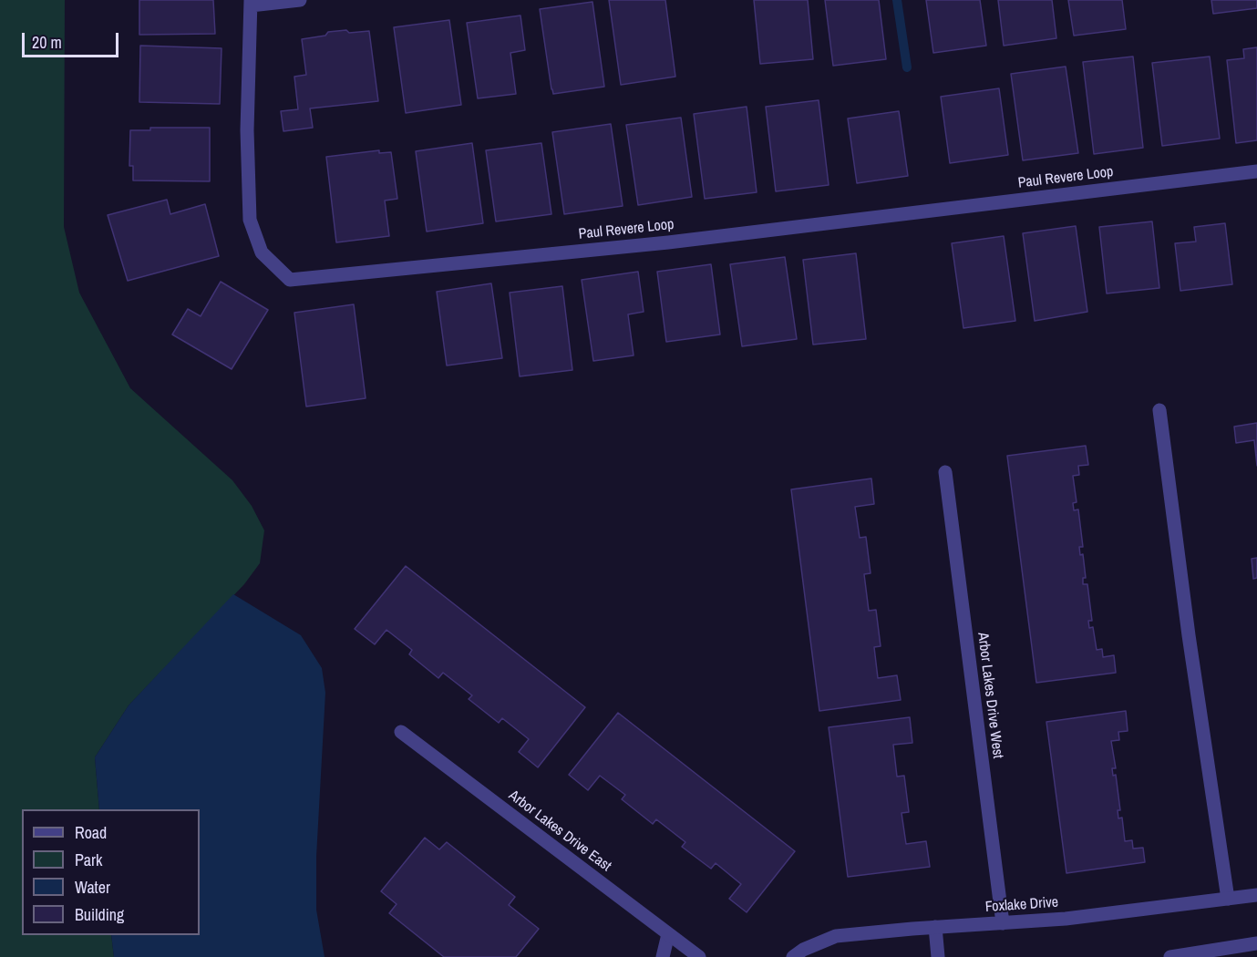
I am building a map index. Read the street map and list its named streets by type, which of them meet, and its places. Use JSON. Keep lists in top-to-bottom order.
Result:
{
  "streets": {
    "street": [
      "Paul Revere Loop",
      "Arbor Lakes Drive West",
      "Arbor Lakes Drive East",
      "Foxlake Drive"
    ]
  },
  "crossings": [
    ["Arbor Lakes Drive West", "Foxlake Drive"]
  ],
  "legend": [
    "Road",
    "Park",
    "Water",
    "Building"
  ],
  "scale_bar": "20 m"
}
